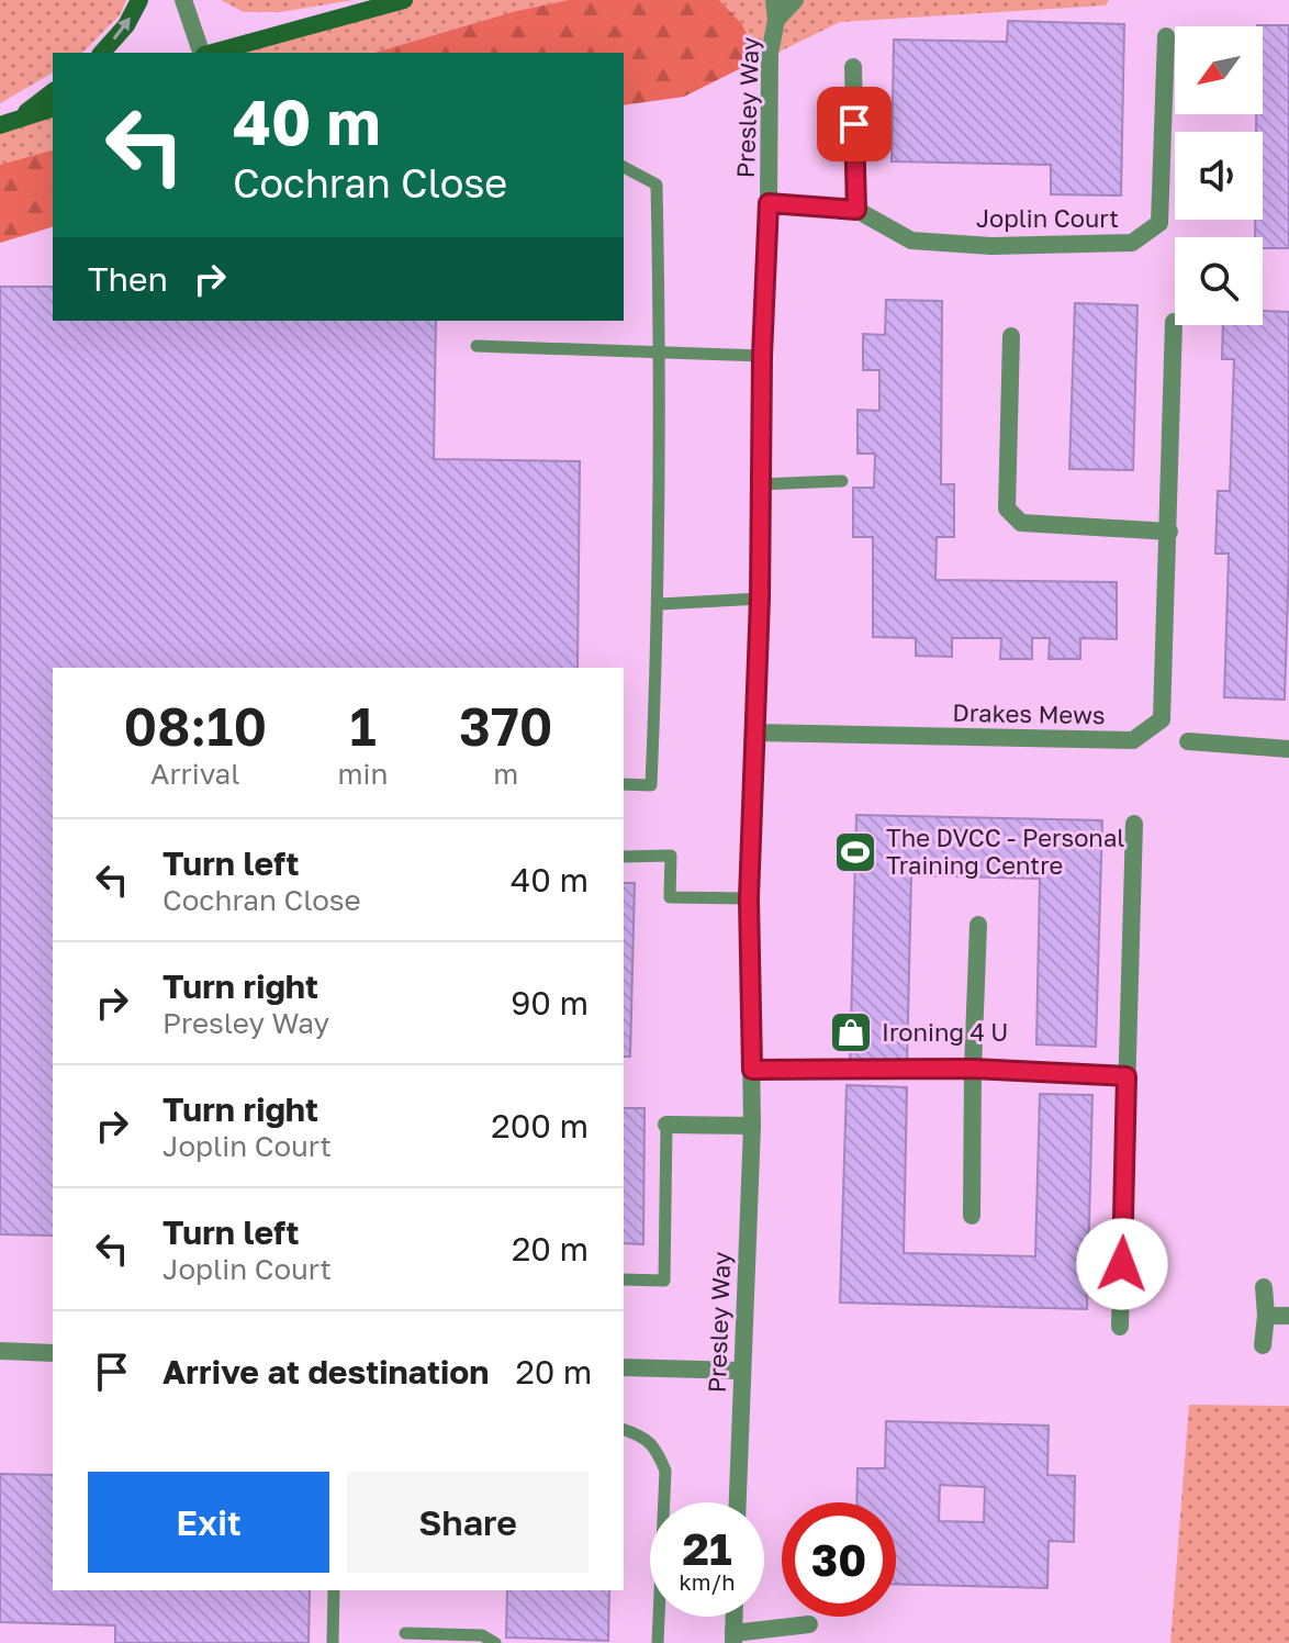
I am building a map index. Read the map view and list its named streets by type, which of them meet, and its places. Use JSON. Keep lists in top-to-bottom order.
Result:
{
  "streets": {
    "street": ["Presley Way", "Joplin Court", "Drakes Mews"]
  },
  "crossings": [
    ["Presley Way", "Joplin Court"],
    ["Presley Way", "Drakes Mews"]
  ],
  "places": {
    "sports": ["The DVCC - Personal Training Centre"],
    "shop": ["Ironing 4 U"]
  },
  "north": "bottom left",
  "page": {
    "turn": ["40 m", "Cochran Close"],
    "then": "Then",
    "eta": [
      "08:10",
      "Arrival",
      "1",
      "min",
      "370",
      "m"
    ],
    "list": [
      {
        "name": "Turn left",
        "note": "Cochran Close",
        "value": "40 m"
      },
      {
        "name": "Turn right",
        "note": "Presley Way",
        "value": "90 m"
      },
      {
        "name": "Turn right",
        "note": "Joplin Court",
        "value": "200 m"
      },
      {
        "name": "Turn left",
        "note": "Joplin Court",
        "value": "20 m"
      },
      {
        "name": "Arrive at destination",
        "value": "20 m"
      }
    ],
    "buttons": ["Exit", "Share"],
    "speed": "21 km/h",
    "limit": "30"
  }
}
